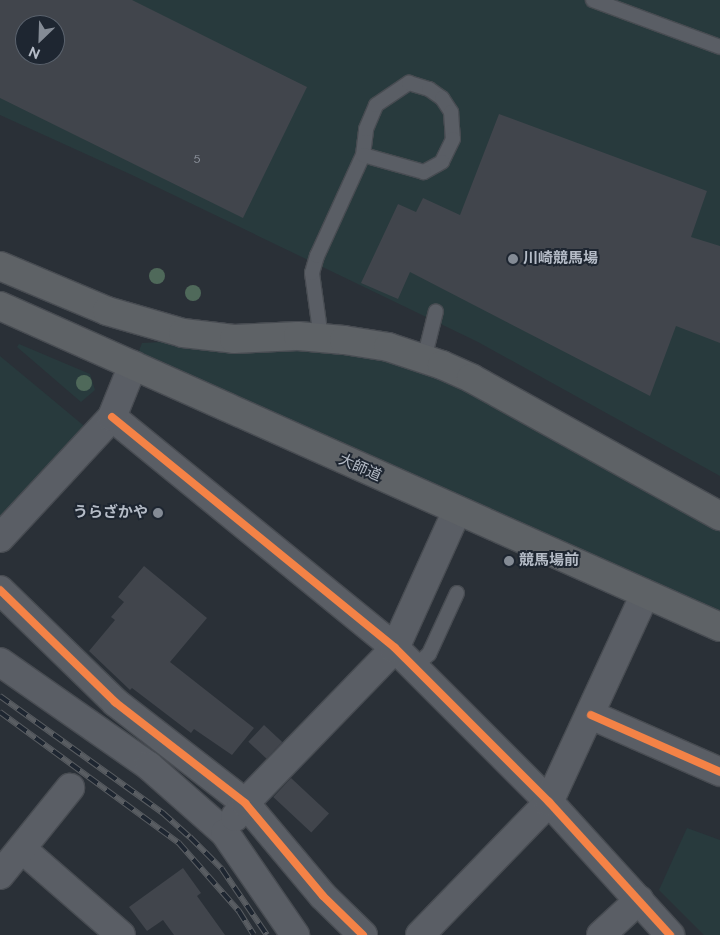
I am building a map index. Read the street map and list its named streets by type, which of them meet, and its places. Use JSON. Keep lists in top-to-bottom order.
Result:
{
  "streets": {
    "highway": ["大師道"]
  },
  "places": ["川崎競馬場", "うらざかや", "競馬場前"],
  "house_numbers": ["5"],
  "north": "bottom left"
}
